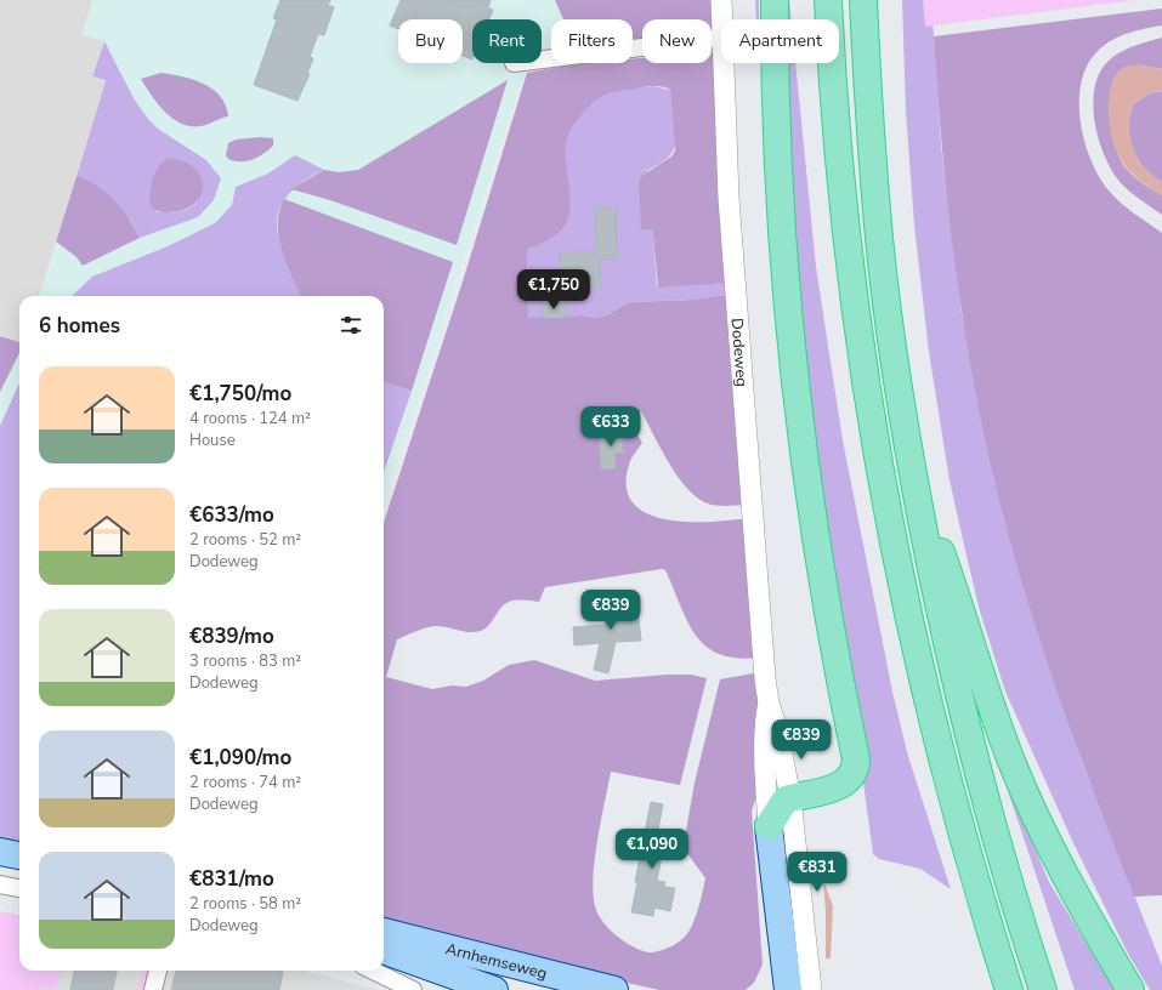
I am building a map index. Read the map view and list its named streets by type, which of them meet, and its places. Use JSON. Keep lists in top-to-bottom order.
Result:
{
  "streets": {
    "main road": ["Dodeweg", "Arnhemseweg"]
  },
  "page": {
    "chip": [
      "Buy",
      "Rent",
      "Filters",
      "New",
      "Apartment"
    ],
    "price": [
      "€1,750",
      "€633",
      "€839",
      "€839",
      "€1,090",
      "€831"
    ],
    "heading": "6 homes",
    "list": [
      {
        "name": "€1,750/mo",
        "note": "4 rooms · 124 m² · House"
      },
      {
        "name": "€633/mo",
        "note": "2 rooms · 52 m² · Dodeweg"
      },
      {
        "name": "€839/mo",
        "note": "3 rooms · 83 m² · Dodeweg"
      },
      {
        "name": "€1,090/mo",
        "note": "2 rooms · 74 m² · Dodeweg"
      },
      {
        "name": "€831/mo",
        "note": "2 rooms · 58 m² · Dodeweg"
      }
    ]
  }
}
